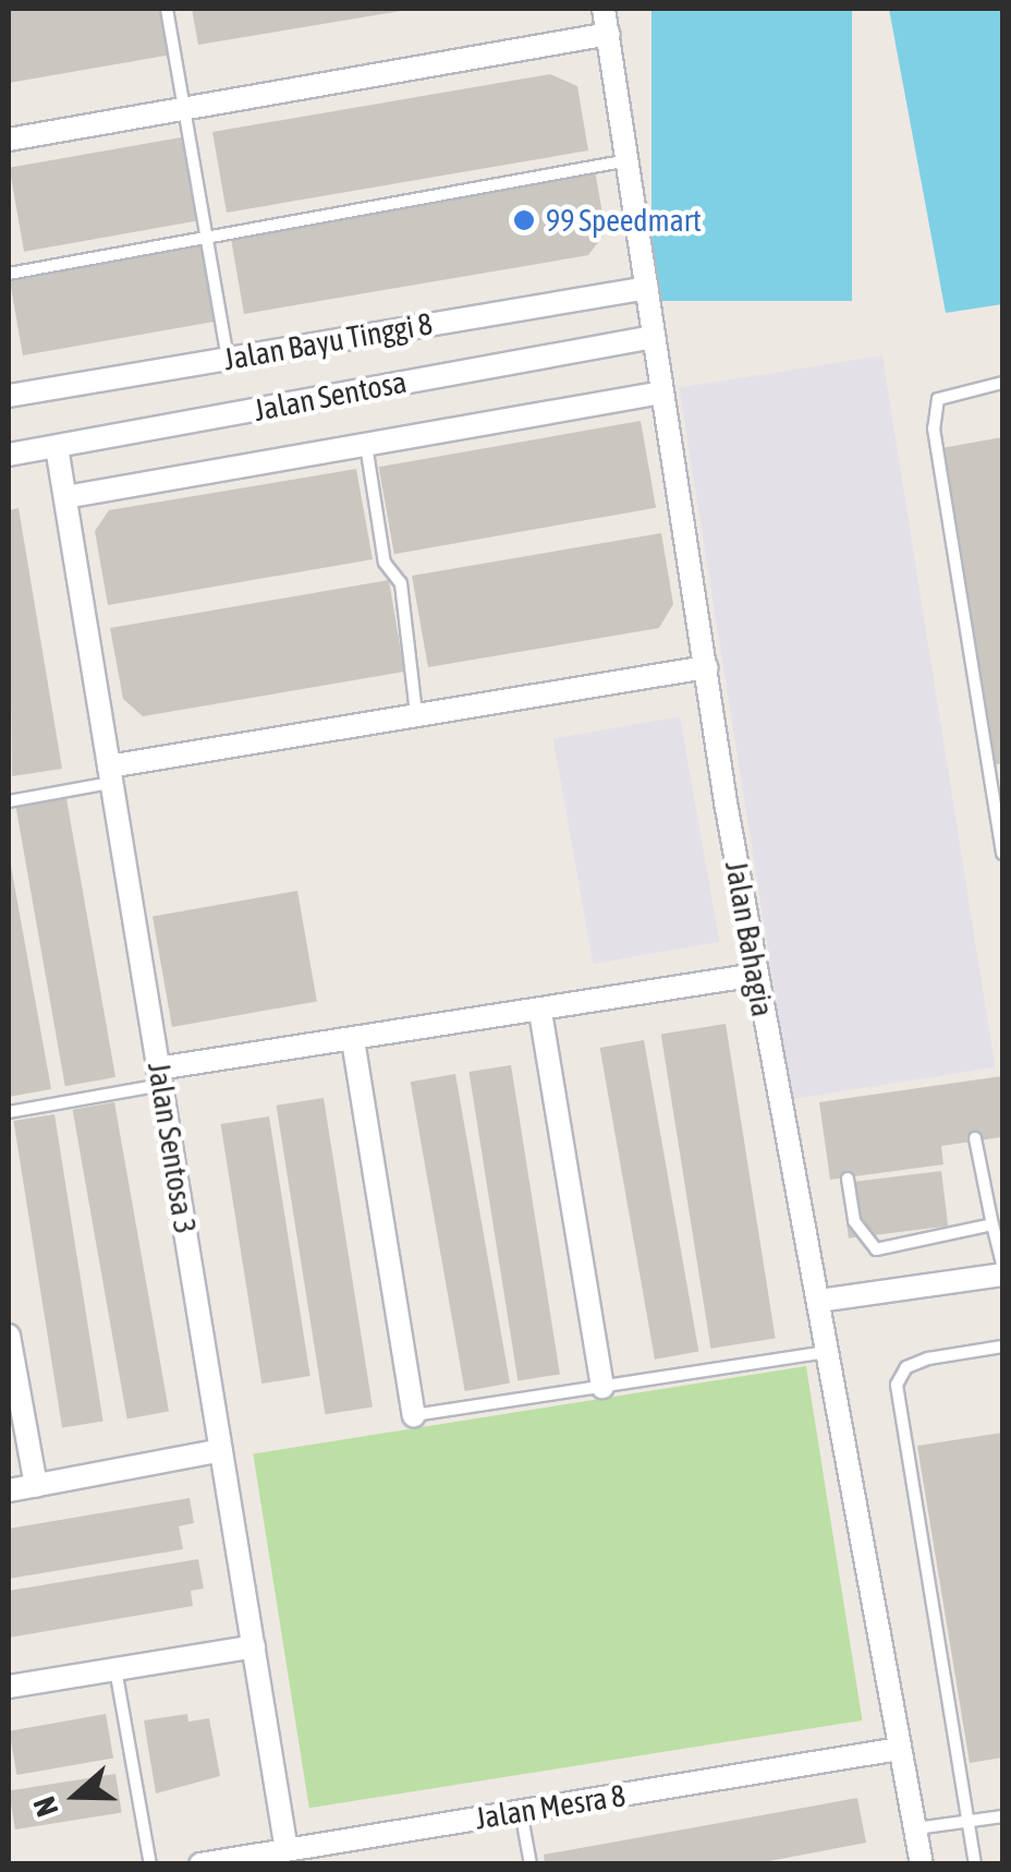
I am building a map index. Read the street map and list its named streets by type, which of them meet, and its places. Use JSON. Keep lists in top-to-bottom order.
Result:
{
  "streets": {
    "street": [
      "Jalan Bayu Tinggi 8",
      "Jalan Sentosa",
      "Jalan Bahagia",
      "Jalan Sentosa 3",
      "Jalan Mesra 8"
    ]
  },
  "crossings": [
    ["Jalan Bayu Tinggi 8", "Jalan Bahagia"],
    ["Jalan Sentosa", "Jalan Bahagia"],
    ["Jalan Sentosa", "Jalan Sentosa 3"],
    ["Jalan Bahagia", "Jalan Mesra 8"],
    ["Jalan Sentosa 3", "Jalan Mesra 8"]
  ],
  "places": ["99 Speedmart"],
  "north": "left"
}
